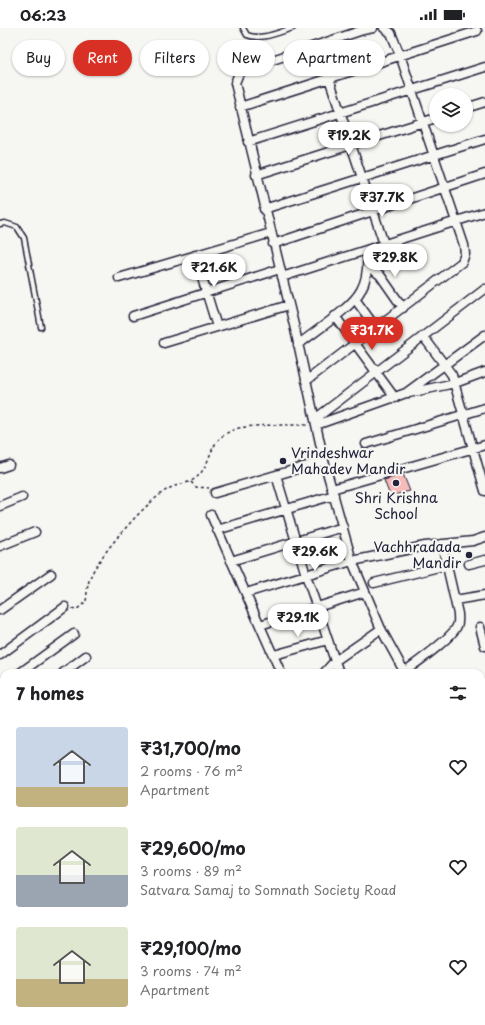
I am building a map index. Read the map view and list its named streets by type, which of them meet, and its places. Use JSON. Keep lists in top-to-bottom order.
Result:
{
  "places": ["Vrindeshwar Mahadev Mandir", "Shri Krishna School", "Vachhradada Mandir"],
  "page": {
    "status": "06:23",
    "chip": [
      "Buy",
      "Rent",
      "Filters",
      "New",
      "Apartment"
    ],
    "price": [
      "₹19.2K",
      "₹37.7K",
      "₹29.8K",
      "₹21.6K",
      "₹31.7K",
      "₹29.6K",
      "₹29.1K"
    ],
    "heading": "7 homes",
    "list": [
      {
        "name": "₹31,700/mo",
        "note": "2 rooms · 76 m² · Apartment"
      },
      {
        "name": "₹29,600/mo",
        "note": "3 rooms · 89 m² · Satvara Samaj to Somnath Society Road"
      },
      {
        "name": "₹29,100/mo",
        "note": "3 rooms · 74 m² · Apartment"
      }
    ]
  }
}
